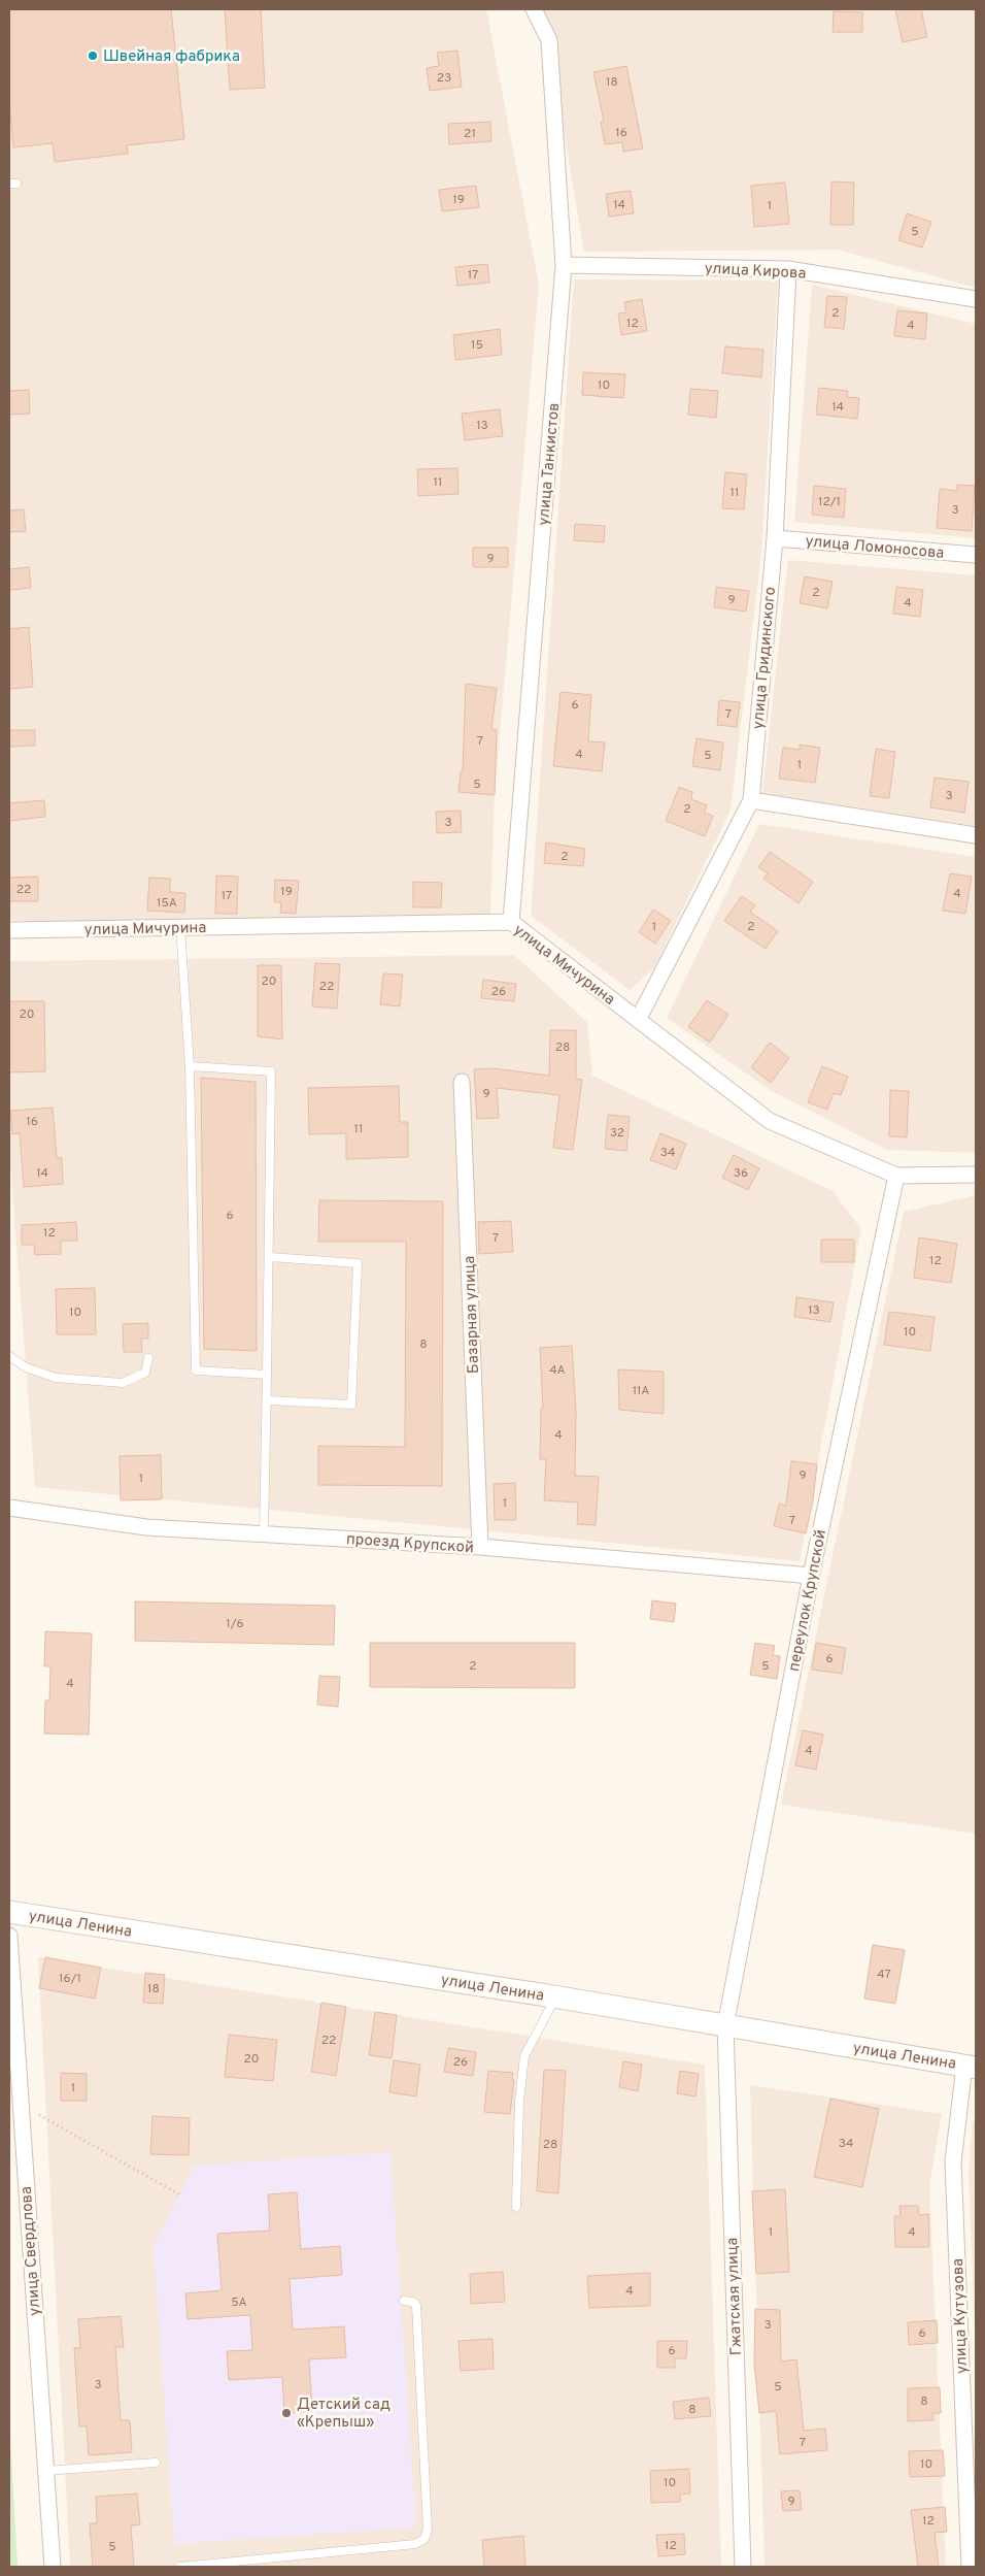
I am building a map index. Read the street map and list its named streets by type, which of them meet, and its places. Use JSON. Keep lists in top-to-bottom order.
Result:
{
  "streets": {
    "main road": ["улица Ленина"],
    "street": [
      "улица Кирова",
      "улица Танкистов",
      "улица Ломоносова",
      "улица Гридинского",
      "улица Мичурина",
      "Базарная улица",
      "проезд Крупской",
      "переулок Крупской",
      "улица Свердлова",
      "Гжатская улица",
      "улица Кутузова"
    ]
  },
  "crossings": [
    ["улица Кирова", "улица Танкистов"],
    ["улица Кирова", "улица Гридинского"],
    ["улица Танкистов", "улица Мичурина"],
    ["улица Ломоносова", "улица Гридинского"],
    ["улица Гридинского", "улица Мичурина"],
    ["улица Мичурина", "переулок Крупской"],
    ["Базарная улица", "проезд Крупской"],
    ["проезд Крупской", "переулок Крупской"],
    ["переулок Крупской", "улица Ленина"],
    ["переулок Крупской", "Гжатская улица"],
    ["улица Ленина", "Гжатская улица"],
    ["улица Ленина", "улица Кутузова"]
  ],
  "places": ["Швейная фабрика", "Детский сад «Крепыш»"],
  "house_numbers": [
    "23",
    "18",
    "16",
    "21",
    "19",
    "14",
    "1",
    "5",
    "17",
    "2",
    "12",
    "4",
    "15",
    "10",
    "14",
    "13",
    "11",
    "11",
    "12/1",
    "3",
    "9",
    "2",
    "9",
    "4",
    "6",
    "7",
    "7",
    "4",
    "5",
    "1",
    "5",
    "3",
    "2",
    "3",
    "2",
    "22",
    "19",
    "4",
    "17",
    "15А",
    "1",
    "2",
    "20",
    "22",
    "26",
    "20",
    "28",
    "9",
    "16",
    "11",
    "32",
    "34",
    "14",
    "36",
    "6",
    "12",
    "7",
    "12",
    "13",
    "10",
    "10",
    "8",
    "4А",
    "11А",
    "4",
    "9",
    "1",
    "1",
    "7",
    "1/6",
    "6",
    "2",
    "5",
    "4",
    "4",
    "47",
    "16/1",
    "18",
    "22",
    "20",
    "26",
    "1",
    "34",
    "28",
    "1",
    "4",
    "4",
    "5А",
    "3",
    "6",
    "6",
    "3",
    "5",
    "8",
    "8",
    "7",
    "10",
    "10",
    "9",
    "12",
    "12",
    "5"
  ]
}
